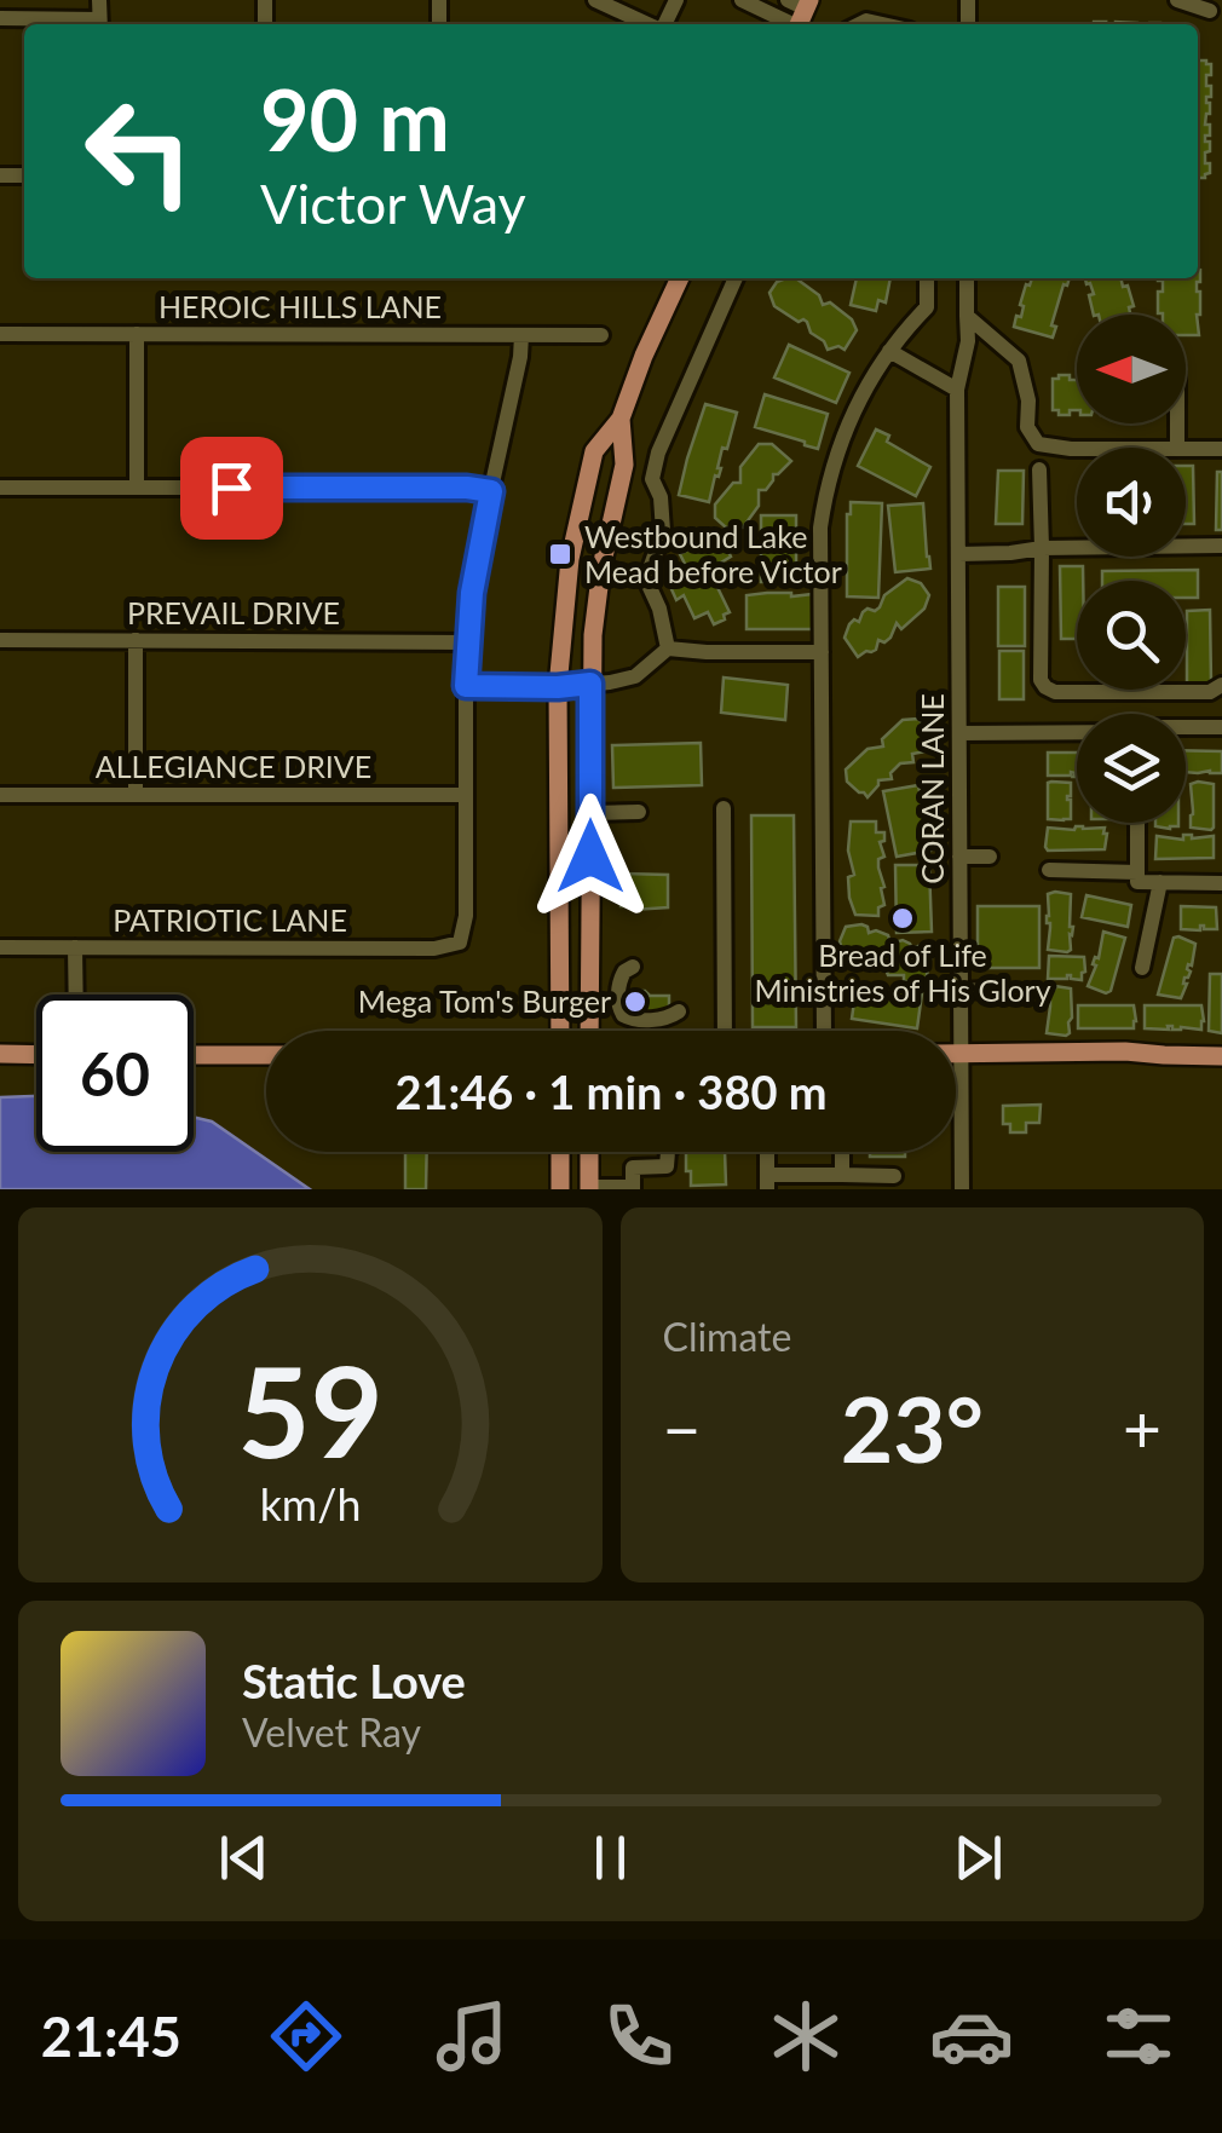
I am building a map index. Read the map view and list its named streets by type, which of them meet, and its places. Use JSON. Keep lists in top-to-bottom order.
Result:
{
  "streets": {
    "street": [
      "HEROIC HILLS LANE",
      "PREVAIL DRIVE",
      "ALLEGIANCE DRIVE",
      "CORAN LANE",
      "PATRIOTIC LANE"
    ]
  },
  "crossings": [
    ["ALLEGIANCE DRIVE", "PATRIOTIC LANE"]
  ],
  "places": {
    "transit": ["Westbound Lake Mead before Victor"],
    "other": ["Bread of Life Ministries of His Glory", "Mega Tom's Burger"]
  },
  "north": "left",
  "page": {
    "turn": ["90 m", "Victor Way"],
    "limit": "60",
    "trip": "21:46 · 1 min · 380 m",
    "tile": "Climate",
    "heat": ["−", "23°", "+"],
    "song": ["Static Love", "Velvet Ray"],
    "tabs": "21:45",
    "gauge": ["59", "km/h"]
  }
}
